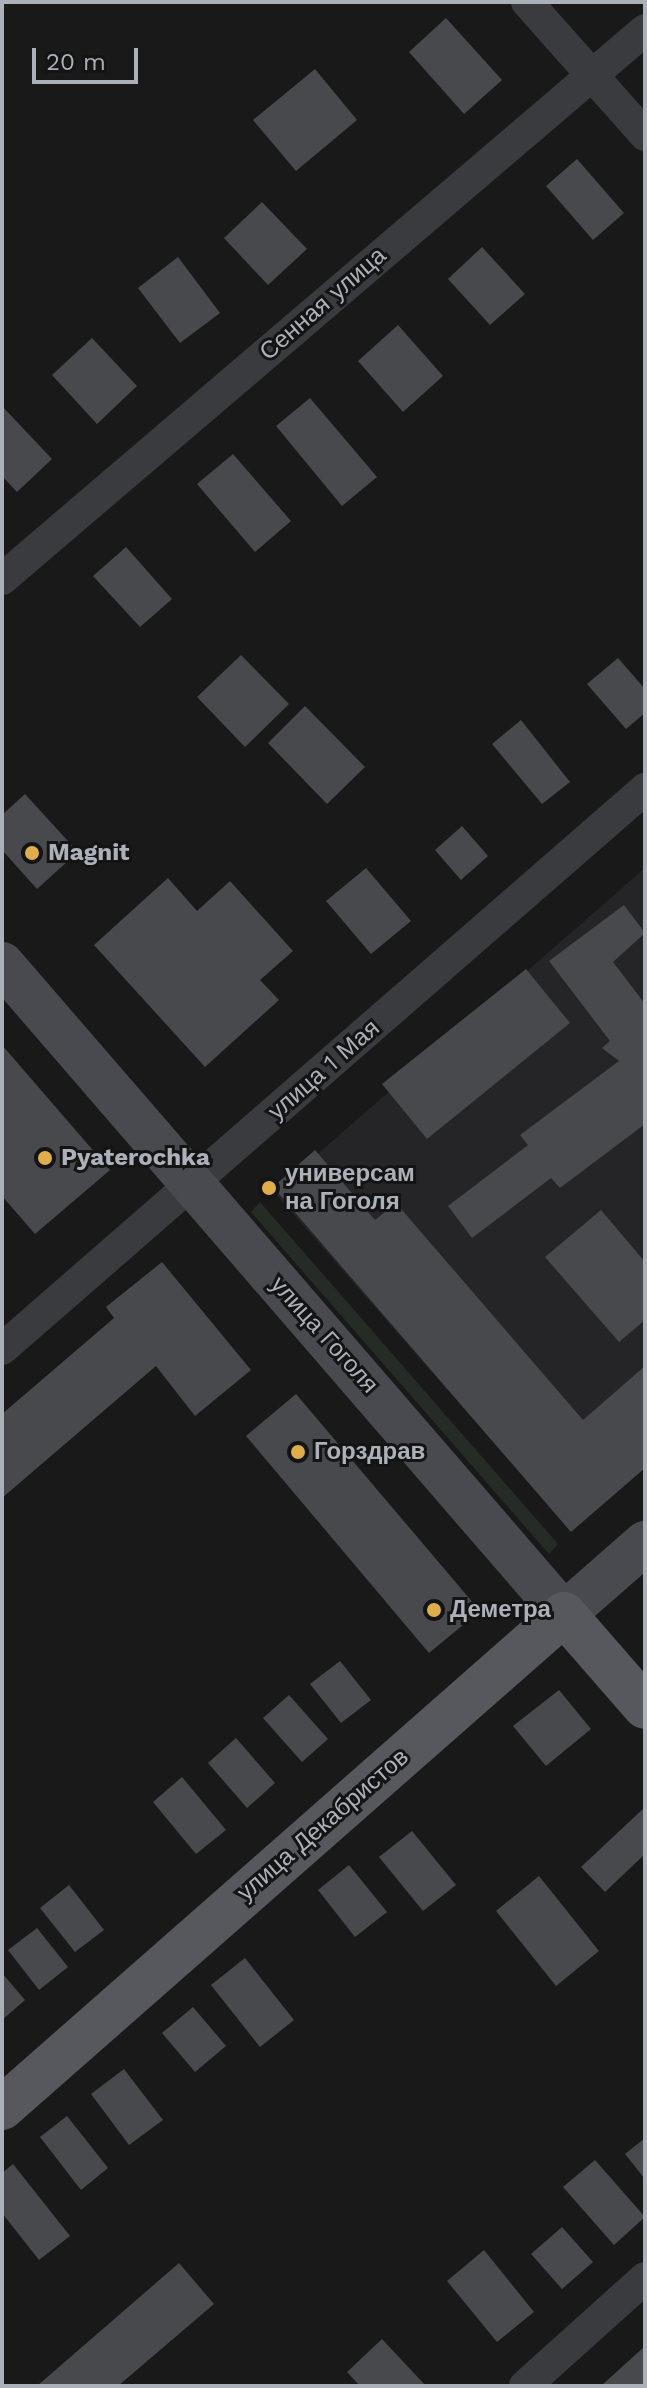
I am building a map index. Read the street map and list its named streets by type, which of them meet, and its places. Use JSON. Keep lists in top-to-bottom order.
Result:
{
  "streets": {
    "main road": ["улица Гоголя", "улица Декабристов"],
    "street": ["Сенная улица", "улица 1 Мая"]
  },
  "crossings": [
    ["улица 1 Мая", "улица Гоголя"],
    ["улица Гоголя", "улица Декабристов"]
  ],
  "places": [
    "Magnit",
    "Pyaterochka",
    "универсам на Гоголя",
    "Горздрав",
    "Деметра"
  ],
  "scale_bar": "20 m"
}
